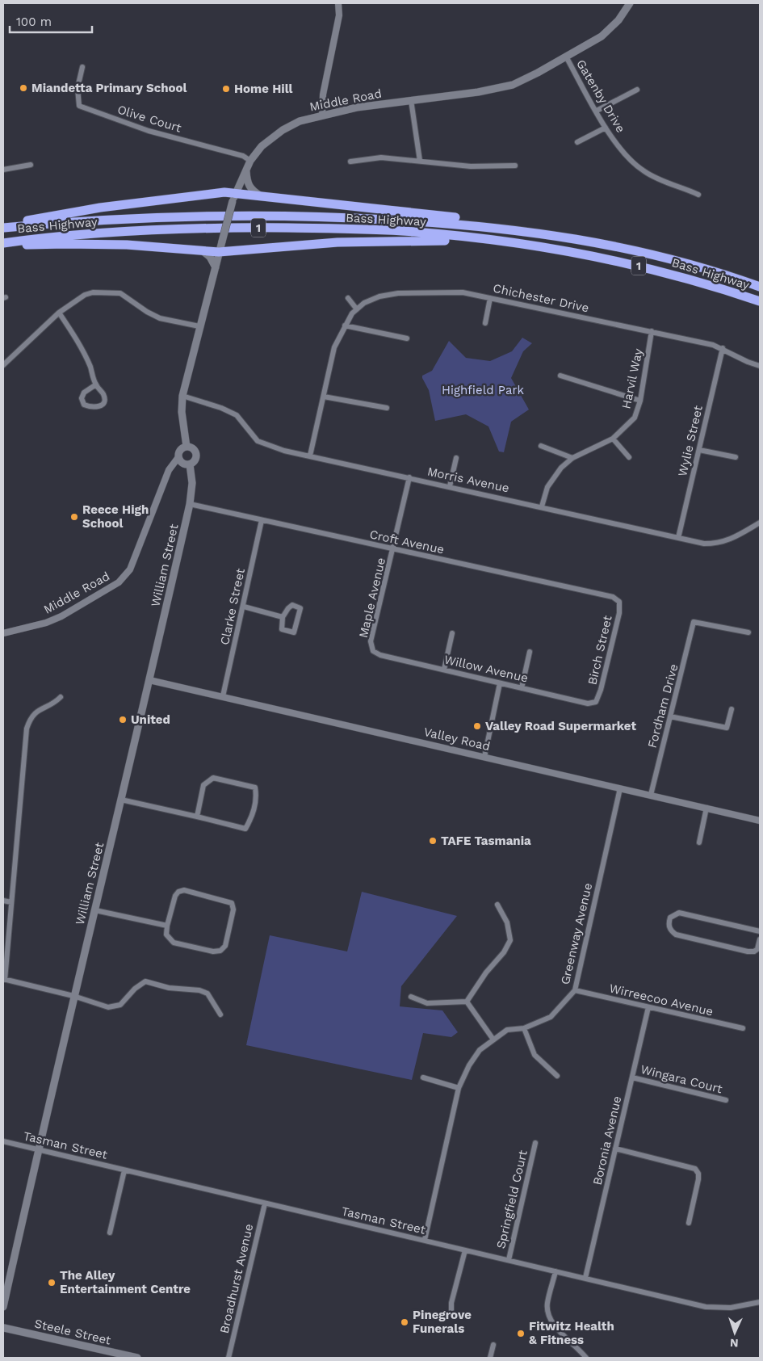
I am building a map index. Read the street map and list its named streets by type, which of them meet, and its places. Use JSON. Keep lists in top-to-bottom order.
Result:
{
  "streets": {
    "highway": ["Bass Highway", "1"],
    "main road": ["Middle Road", "William Street", "Steele Street"],
    "street": [
      "Gatenby Drive",
      "Olive Court",
      "Chichester Drive",
      "Harvil Way",
      "Wylie Street",
      "Morris Avenue",
      "Croft Avenue",
      "Maple Avenue",
      "Clarke Street",
      "Birch Street",
      "Willow Avenue",
      "Fordham Drive",
      "Valley Road",
      "Greenway Avenue",
      "Wirreecoo Avenue",
      "Wingara Court",
      "Boronia Avenue",
      "Tasman Street",
      "Springfield Court",
      "Broadhurst Avenue"
    ]
  },
  "crossings": [
    ["Gatenby Drive", "Middle Road"],
    ["Middle Road", "Olive Court"],
    ["Middle Road", "Morris Avenue"],
    ["Middle Road", "William Street"],
    ["Chichester Drive", "Harvil Way"],
    ["Chichester Drive", "Wylie Street"],
    ["Chichester Drive", "Morris Avenue"],
    ["Harvil Way", "Morris Avenue"],
    ["Wylie Street", "Morris Avenue"],
    ["Morris Avenue", "Maple Avenue"],
    ["Croft Avenue", "William Street"],
    ["Croft Avenue", "Maple Avenue"],
    ["Croft Avenue", "Clarke Street"],
    ["Croft Avenue", "Birch Street"],
    ["William Street", "Valley Road"],
    ["William Street", "Tasman Street"],
    ["Maple Avenue", "Willow Avenue"],
    ["Clarke Street", "Valley Road"],
    ["Birch Street", "Willow Avenue"],
    ["Fordham Drive", "Valley Road"],
    ["Valley Road", "Greenway Avenue"],
    ["Greenway Avenue", "Wirreecoo Avenue"],
    ["Greenway Avenue", "Tasman Street"],
    ["Wirreecoo Avenue", "Boronia Avenue"],
    ["Wingara Court", "Boronia Avenue"],
    ["Boronia Avenue", "Tasman Street"],
    ["Tasman Street", "Springfield Court"],
    ["Tasman Street", "Broadhurst Avenue"]
  ],
  "parks": ["Highfield Park"],
  "places": [
    "Miandetta Primary School",
    "Home Hill",
    "Reece High School",
    "United",
    "Valley Road Supermarket",
    "TAFE Tasmania",
    "The Alley Entertainment Centre",
    "Pinegrove Funerals",
    "Fitwitz Health & Fitness"
  ],
  "scale_bar": "100 m",
  "north": "bottom"
}
